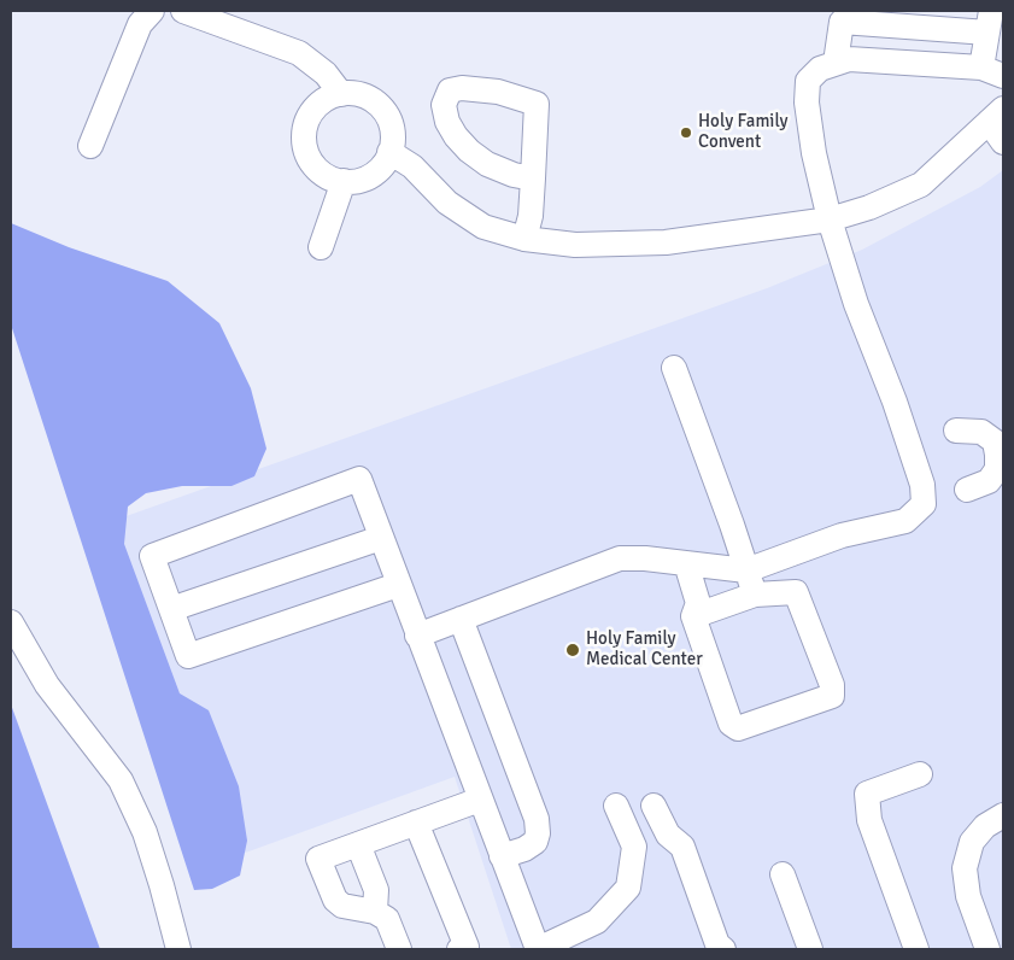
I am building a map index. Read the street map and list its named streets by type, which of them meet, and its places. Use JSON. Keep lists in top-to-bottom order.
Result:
{
  "places": ["Holy Family Convent", "Holy Family Medical Center"]
}
